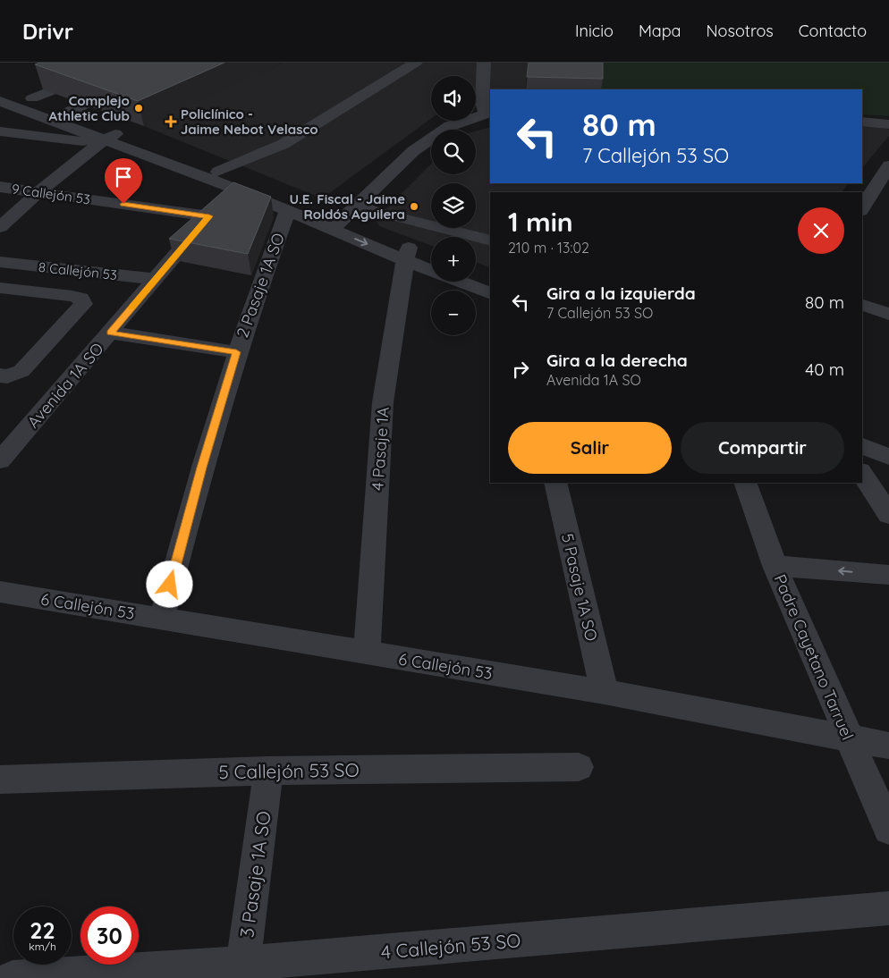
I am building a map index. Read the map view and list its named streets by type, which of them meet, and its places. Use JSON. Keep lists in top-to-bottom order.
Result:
{
  "streets": {
    "street": [
      "9 Callejón 53",
      "8 Callejón 53",
      "2 Pasaje 1A SO",
      "Avenida 1A SO",
      "4 Pasaje 1A",
      "5 Pasaje 1A SO",
      "6 Callejón 53",
      "Padre Cayetano Tarruel",
      "5 Callejón 53 SO",
      "3 Pasaje 1A SO",
      "4 Callejón 53 SO"
    ]
  },
  "crossings": [
    ["9 Callejón 53", "Avenida 1A SO"],
    ["8 Callejón 53", "Avenida 1A SO"],
    ["2 Pasaje 1A SO", "6 Callejón 53"],
    ["4 Pasaje 1A", "6 Callejón 53"],
    ["5 Pasaje 1A SO", "6 Callejón 53"],
    ["6 Callejón 53", "Padre Cayetano Tarruel"],
    ["5 Callejón 53 SO", "3 Pasaje 1A SO"],
    ["3 Pasaje 1A SO", "4 Callejón 53 SO"]
  ],
  "places": {
    "other": ["Complejo Athletic Club", "U.E. Fiscal - Jaime Roldós Aguilera"],
    "health": ["Policlínico - Jaime Nebot Velasco"]
  },
  "page": {
    "header": "Drivr",
    "nav": [
      "Inicio",
      "Mapa",
      "Nosotros",
      "Contacto"
    ],
    "map_buttons": ["+", "−"],
    "turn": ["80 m", "7 Callejón 53 SO"],
    "heading": ["1 min", "210 m · 13:02"],
    "list": [
      {
        "name": "Gira a la izquierda",
        "note": "7 Callejón 53 SO",
        "value": "80 m"
      },
      {
        "name": "Gira a la derecha",
        "note": "Avenida 1A SO",
        "value": "40 m"
      }
    ],
    "buttons": ["Salir", "Compartir"],
    "speed": "22 km/h",
    "limit": "30"
  }
}
